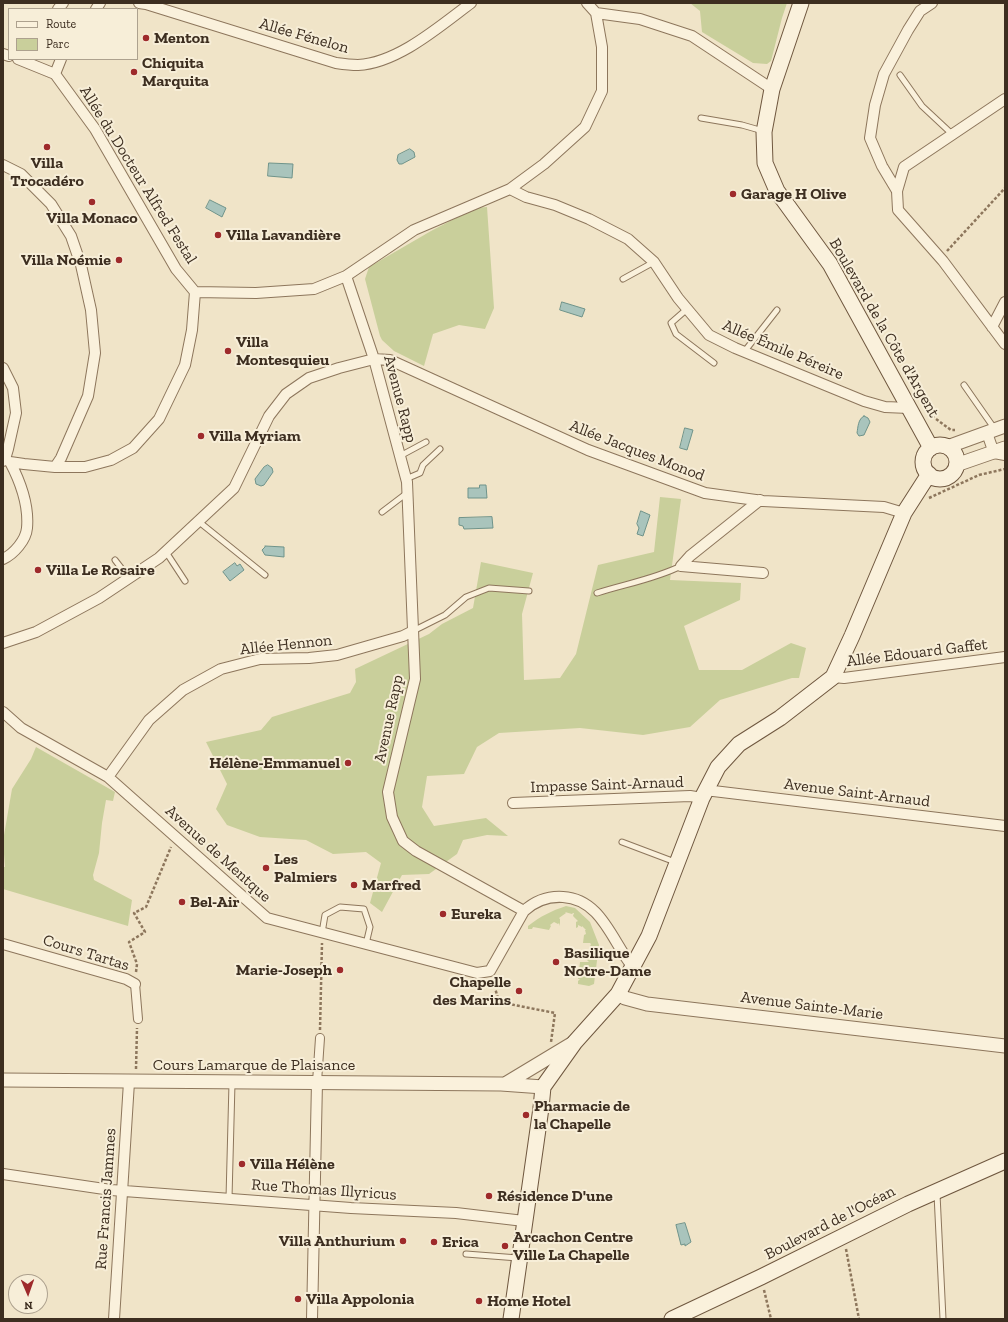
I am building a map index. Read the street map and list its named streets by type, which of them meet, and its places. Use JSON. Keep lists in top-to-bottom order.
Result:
{
  "streets": {
    "main road": ["Boulevard de la Côte d'Argent", "Boulevard de l'Océan"],
    "street": [
      "Allée Fénelon",
      "Allée du Docteur Alfred Festal",
      "Allée Émile Péreire",
      "Avenue Rapp",
      "Allée Jacques Monod",
      "Allée Hennon",
      "Allée Edouard Gaffet",
      "Impasse Saint-Arnaud",
      "Avenue Saint-Arnaud",
      "Avenue de Mentque",
      "Cours Tartas",
      "Avenue Sainte-Marie",
      "Cours Lamarque de Plaisance",
      "Rue Thomas Illyricus",
      "Rue Francis Jammes"
    ]
  },
  "crossings": [
    ["Boulevard de la Côte d'Argent", "Allée Émile Péreire"],
    ["Avenue Rapp", "Allée Jacques Monod"],
    ["Avenue Rapp", "Allée Hennon"],
    ["Allée Hennon", "Avenue de Mentque"],
    ["Impasse Saint-Arnaud", "Avenue Saint-Arnaud"],
    ["Cours Lamarque de Plaisance", "Rue Francis Jammes"],
    ["Rue Thomas Illyricus", "Rue Francis Jammes"]
  ],
  "places": [
    "Menton",
    "Chiquita Marquita",
    "Villa Trocadéro",
    "Garage H Olive",
    "Villa Monaco",
    "Villa Lavandière",
    "Villa Noémie",
    "Villa Montesquieu",
    "Villa Myriam",
    "Villa Le Rosaire",
    "Hélène-Emmanuel",
    "Les Palmiers",
    "Marfred",
    "Bel-Air",
    "Eureka",
    "Basilique Notre-Dame",
    "Marie-Joseph",
    "Chapelle des Marins",
    "Pharmacie de la Chapelle",
    "Villa Hélène",
    "Résidence D'une",
    "Villa Anthurium",
    "Erica",
    "Arcachon Centre Ville La Chapelle",
    "Villa Appolonia",
    "Home Hotel"
  ],
  "legend": ["Route", "Parc"],
  "north": "bottom"
}
